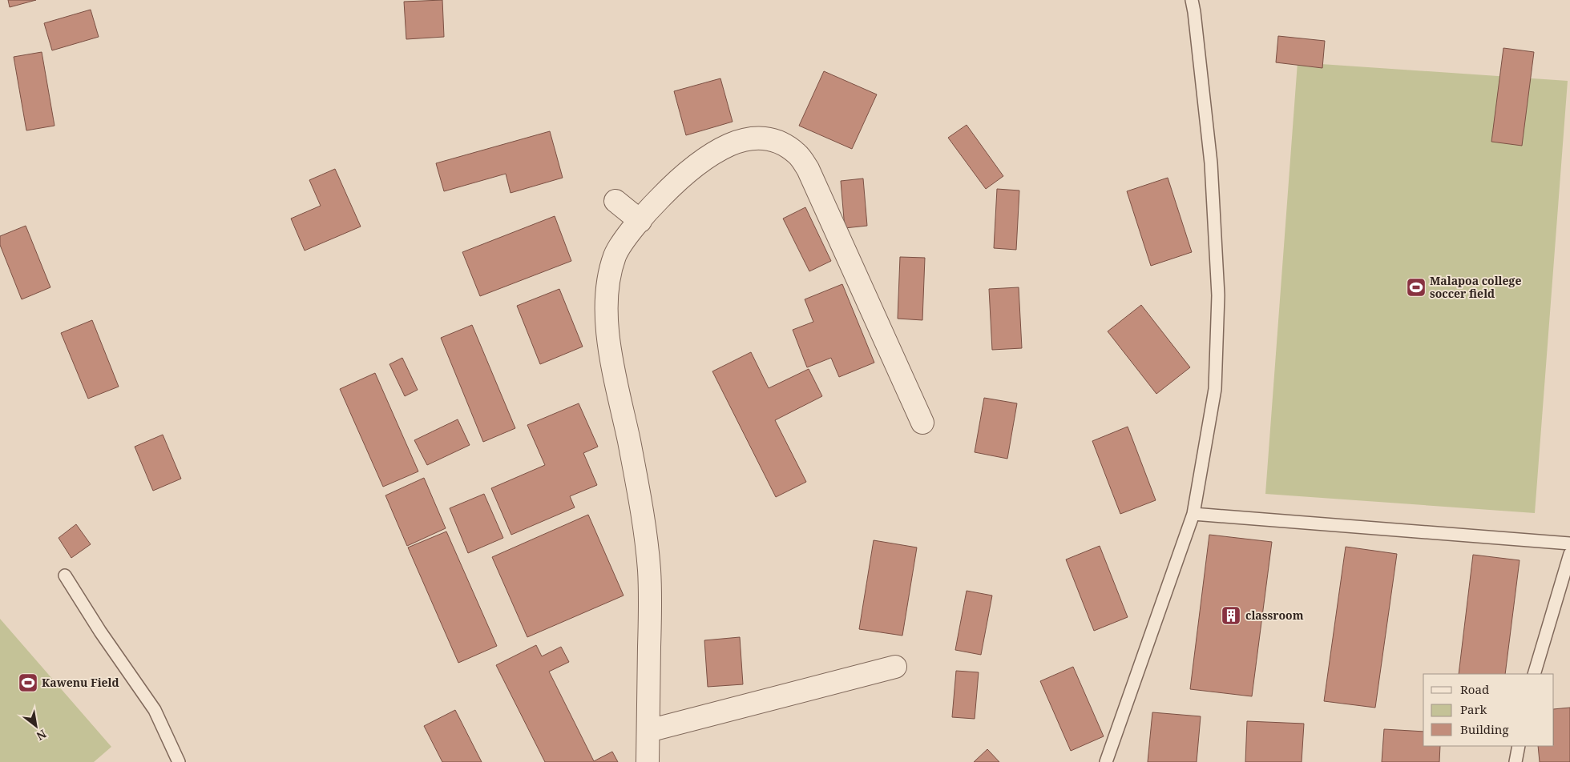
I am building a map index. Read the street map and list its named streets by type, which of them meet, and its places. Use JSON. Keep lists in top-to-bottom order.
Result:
{
  "places": {
    "sports": ["Malapoa college soccer field", "Kawenu Field"],
    "building": ["classroom"]
  },
  "legend": ["Road", "Park", "Building"],
  "north": "bottom right"
}
